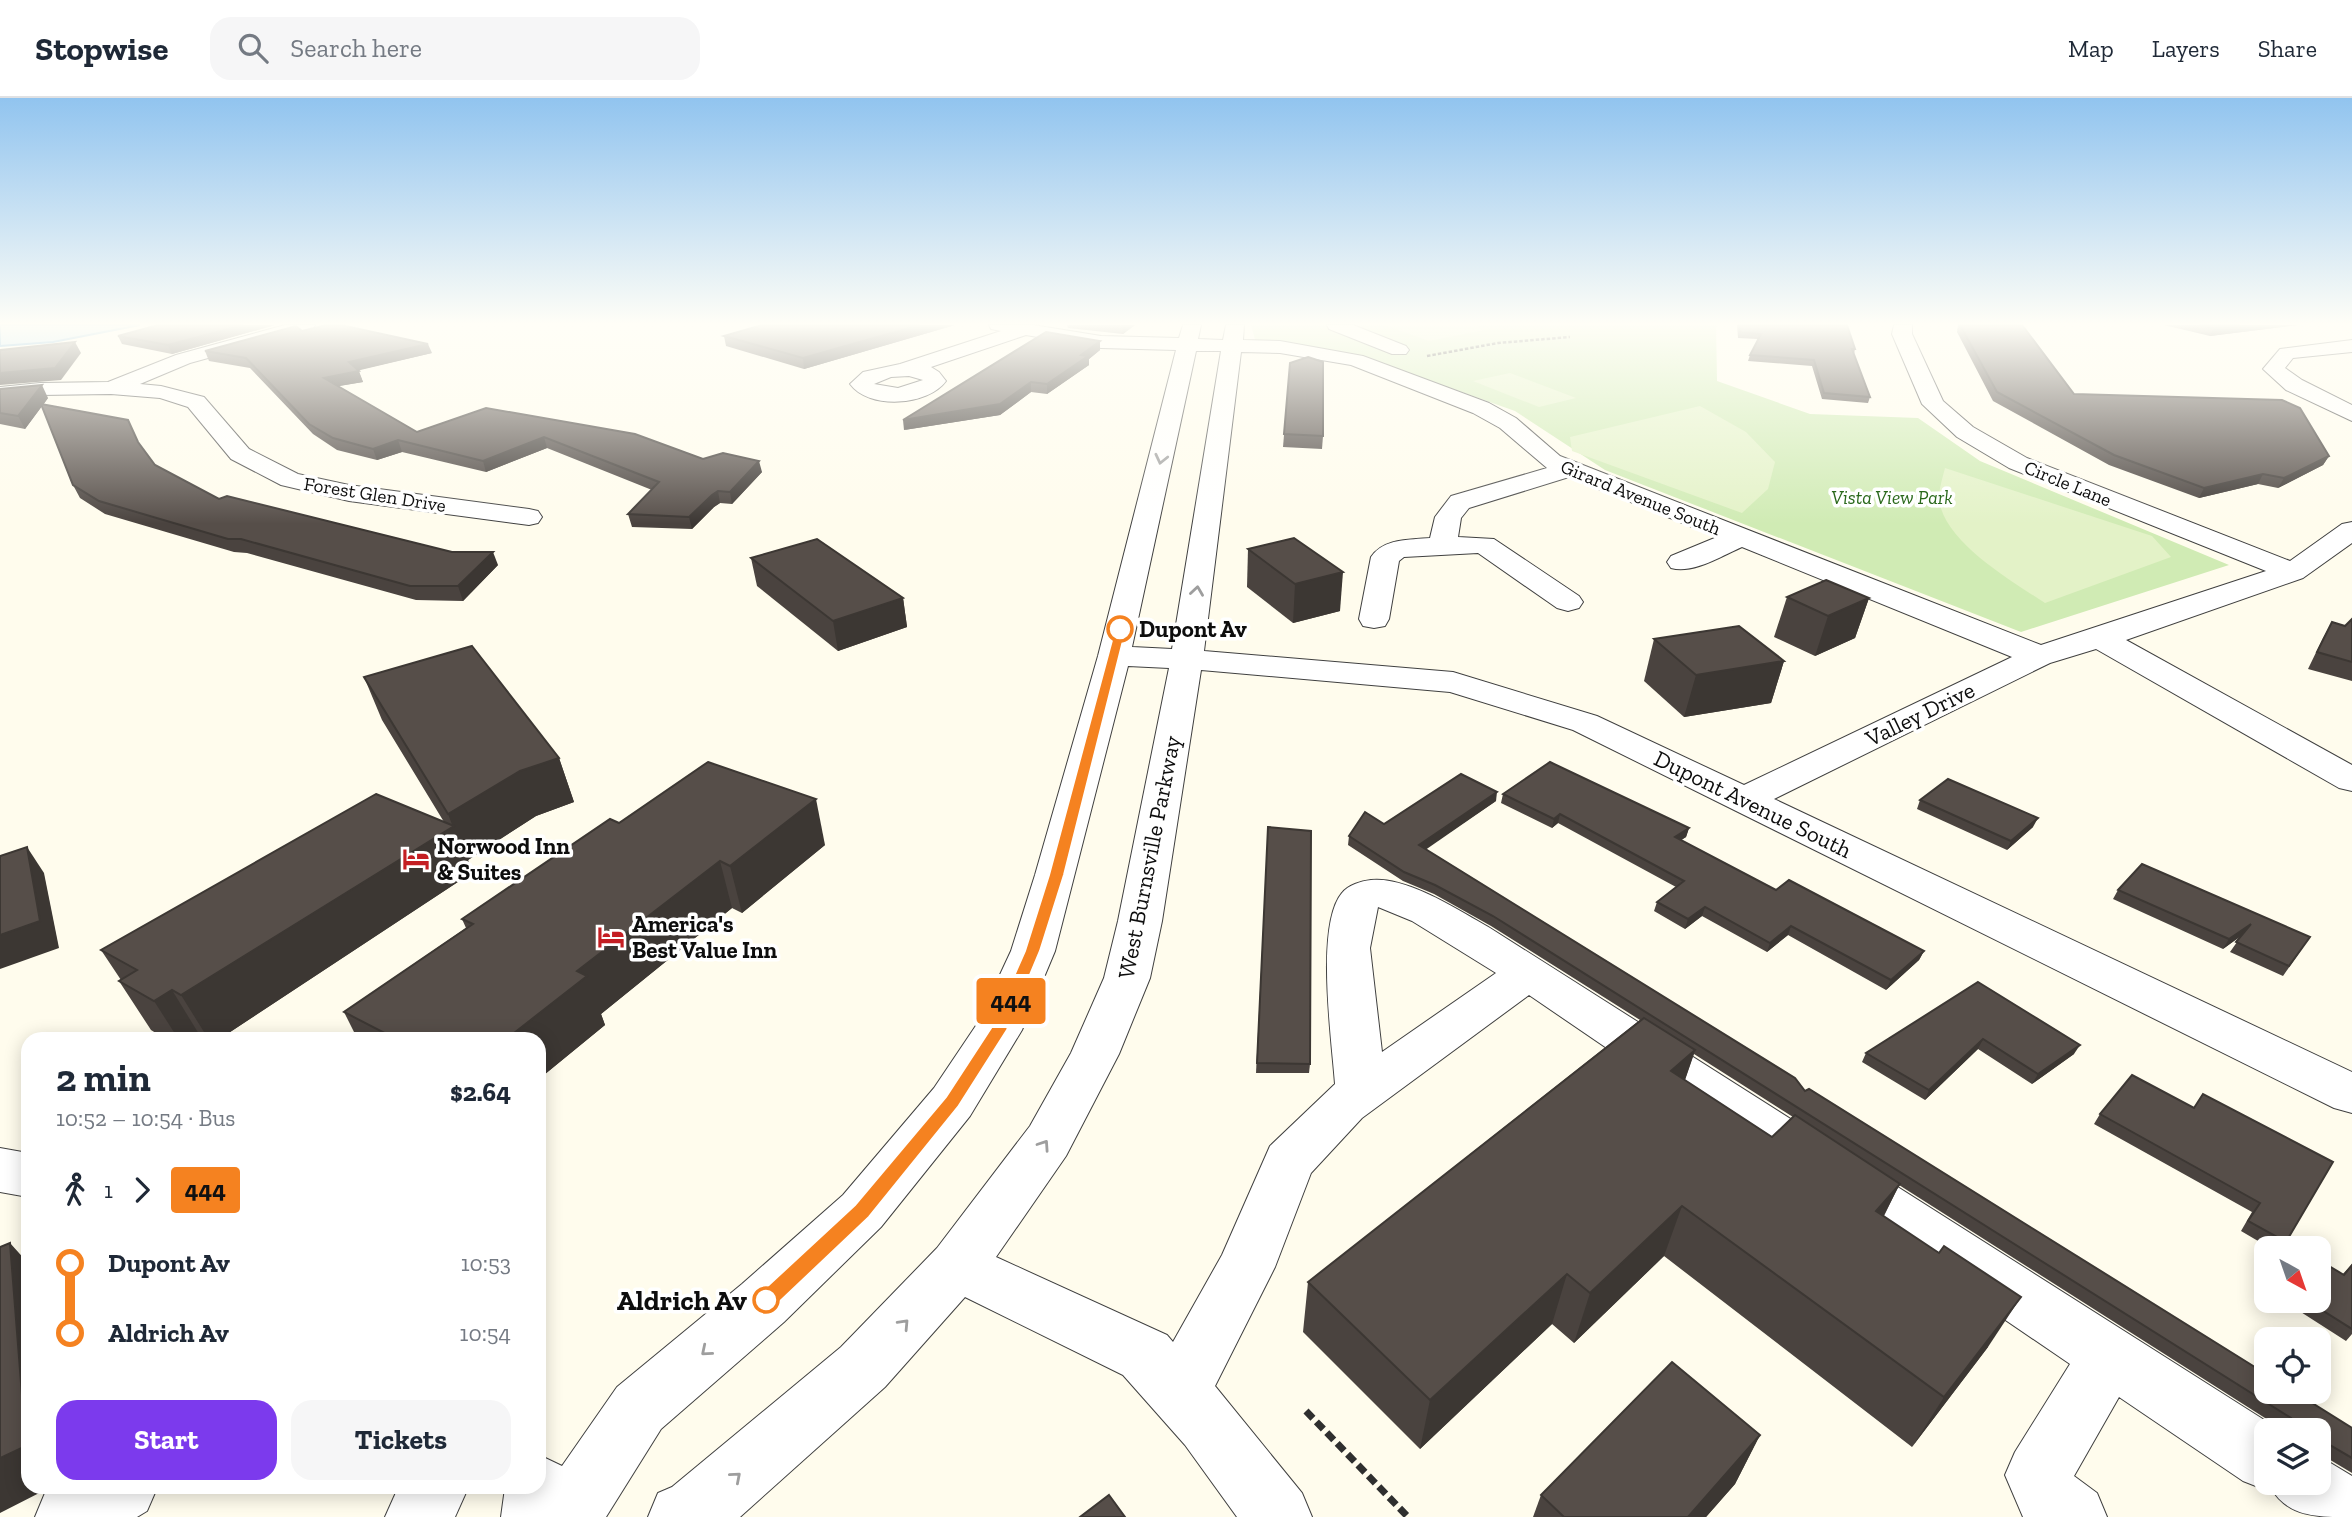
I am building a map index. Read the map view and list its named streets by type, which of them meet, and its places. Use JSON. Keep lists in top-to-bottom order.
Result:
{
  "streets": {
    "street": [
      "Circle Lane",
      "Forest Glen Drive",
      "Girard Avenue South",
      "Valley Drive",
      "Dupont Avenue South",
      "West Burnsville Parkway"
    ]
  },
  "crossings": [
    ["Circle Lane", "Valley Drive"],
    ["Girard Avenue South", "Valley Drive"],
    ["Valley Drive", "Dupont Avenue South"],
    ["Dupont Avenue South", "West Burnsville Parkway"]
  ],
  "parks": ["Vista View Park"],
  "places": {
    "other": ["Dupont Av", "Aldrich Av"],
    "hotel": ["Norwood Inn & Suites", "America's Best Value Inn"]
  },
  "lines": ["bus line 444"],
  "north": "bottom right",
  "page": {
    "header": "Stopwise",
    "search": "Search here",
    "nav": ["Map", "Layers", "Share"],
    "on_map": "444",
    "heading": ["2 min", "10:52 – 10:54 · Bus", "$2.64"],
    "legs": ["1", "444"],
    "list": [
      {
        "name": "Dupont Av",
        "value": "10:53"
      },
      {
        "name": "Aldrich Av",
        "value": "10:54"
      }
    ],
    "buttons": ["Start", "Tickets"]
  }
}
